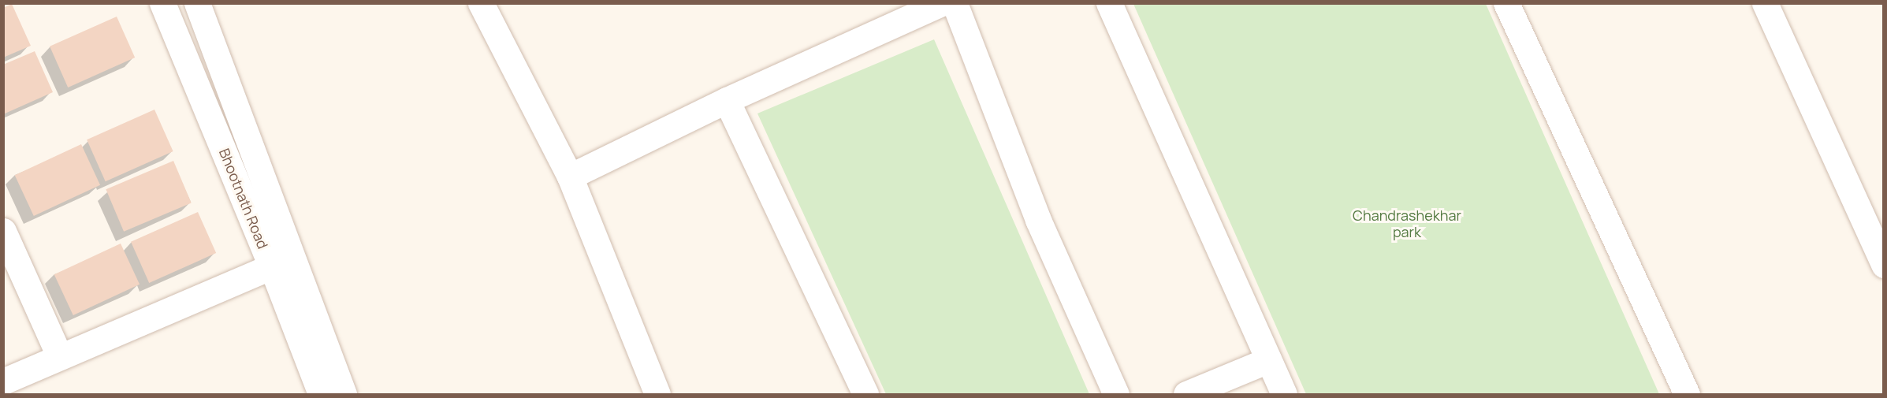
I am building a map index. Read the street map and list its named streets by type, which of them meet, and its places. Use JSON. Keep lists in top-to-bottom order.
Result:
{
  "streets": {
    "street": ["Bhootnath Road"]
  },
  "parks": ["Chandrashekhar park"]
}
